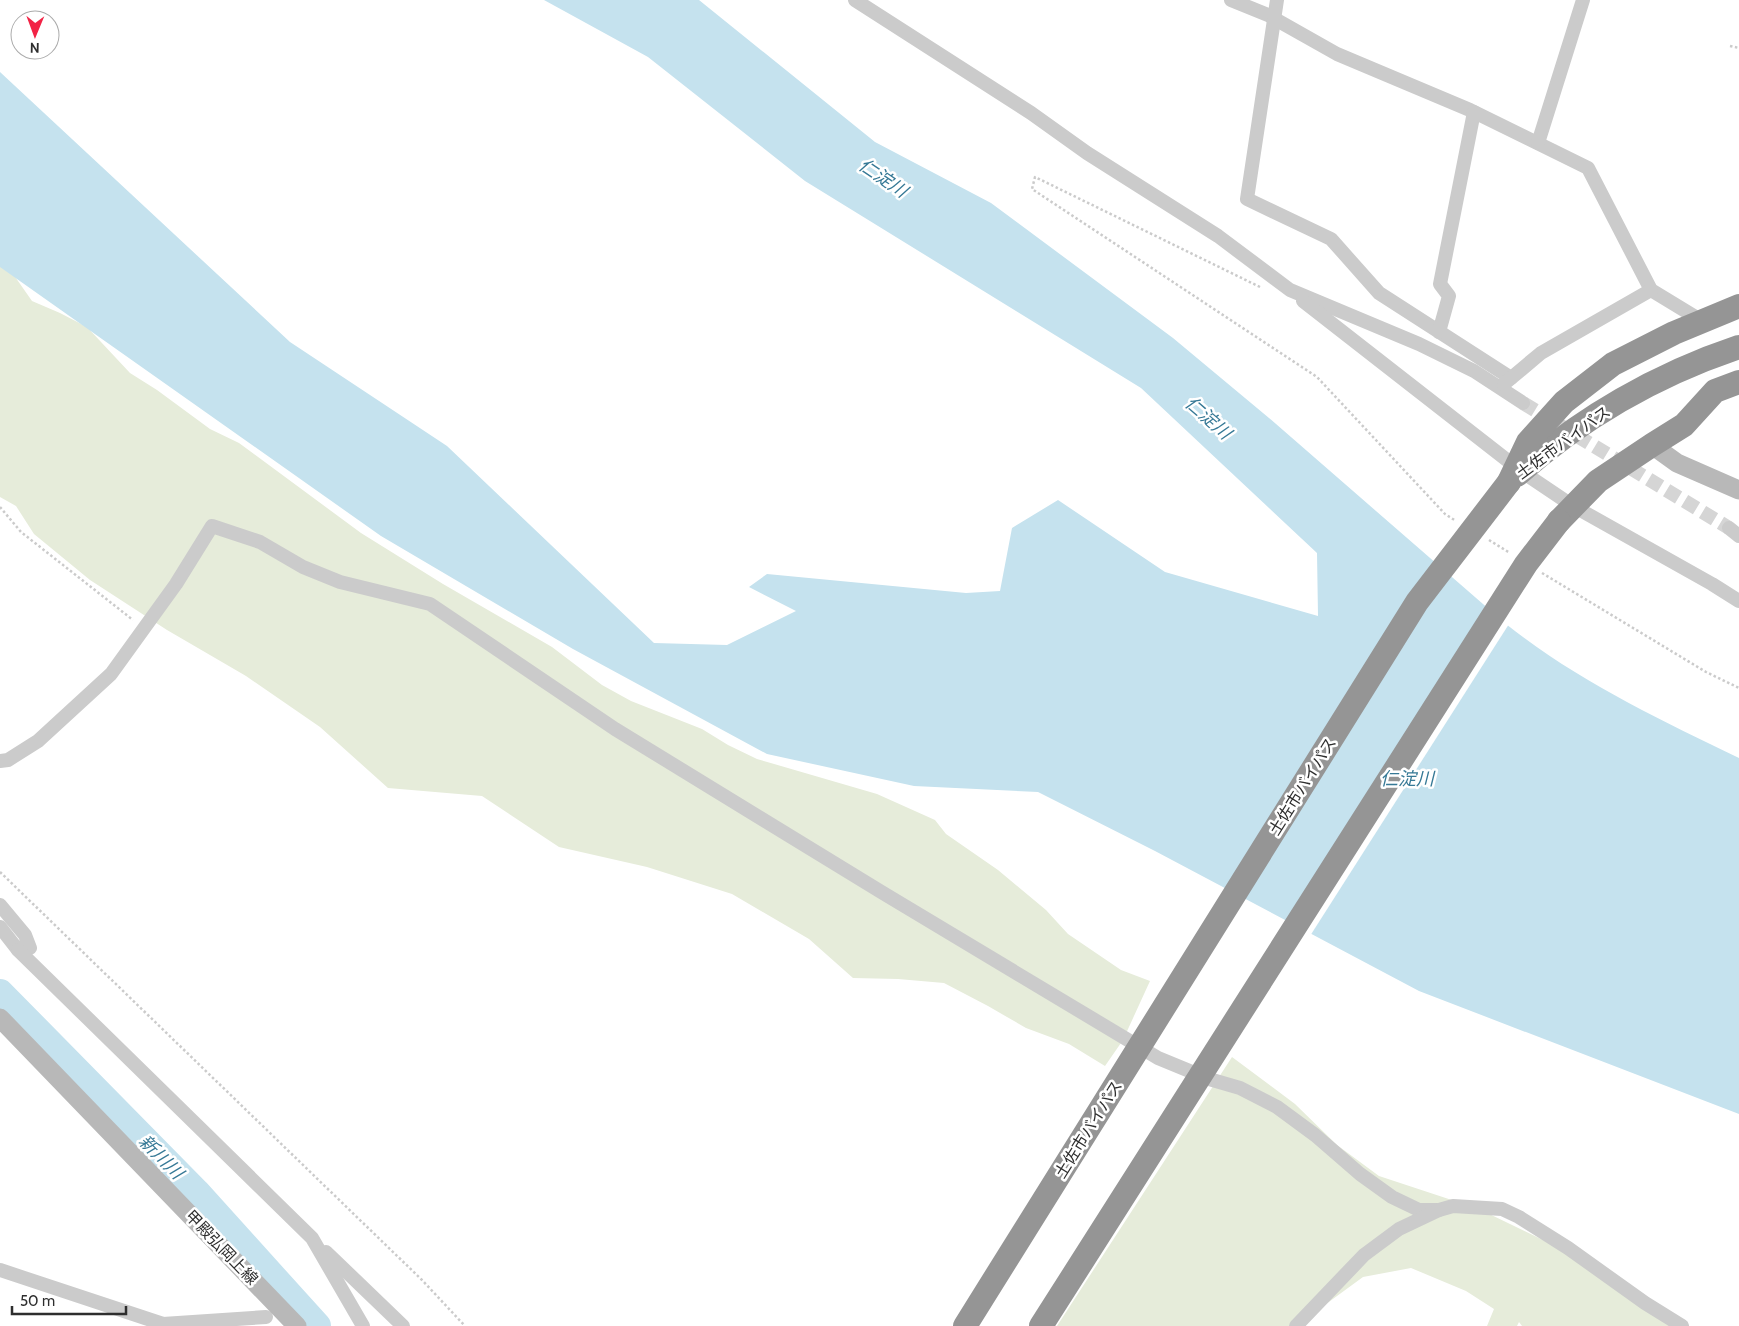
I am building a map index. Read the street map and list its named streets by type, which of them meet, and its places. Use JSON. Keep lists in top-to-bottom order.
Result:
{
  "streets": {
    "highway": ["土佐市バイパス"],
    "main road": ["甲殿弘岡上線"]
  },
  "water": ["仁淀川", "新川川"],
  "scale_bar": "50 m",
  "north": "bottom"
}
